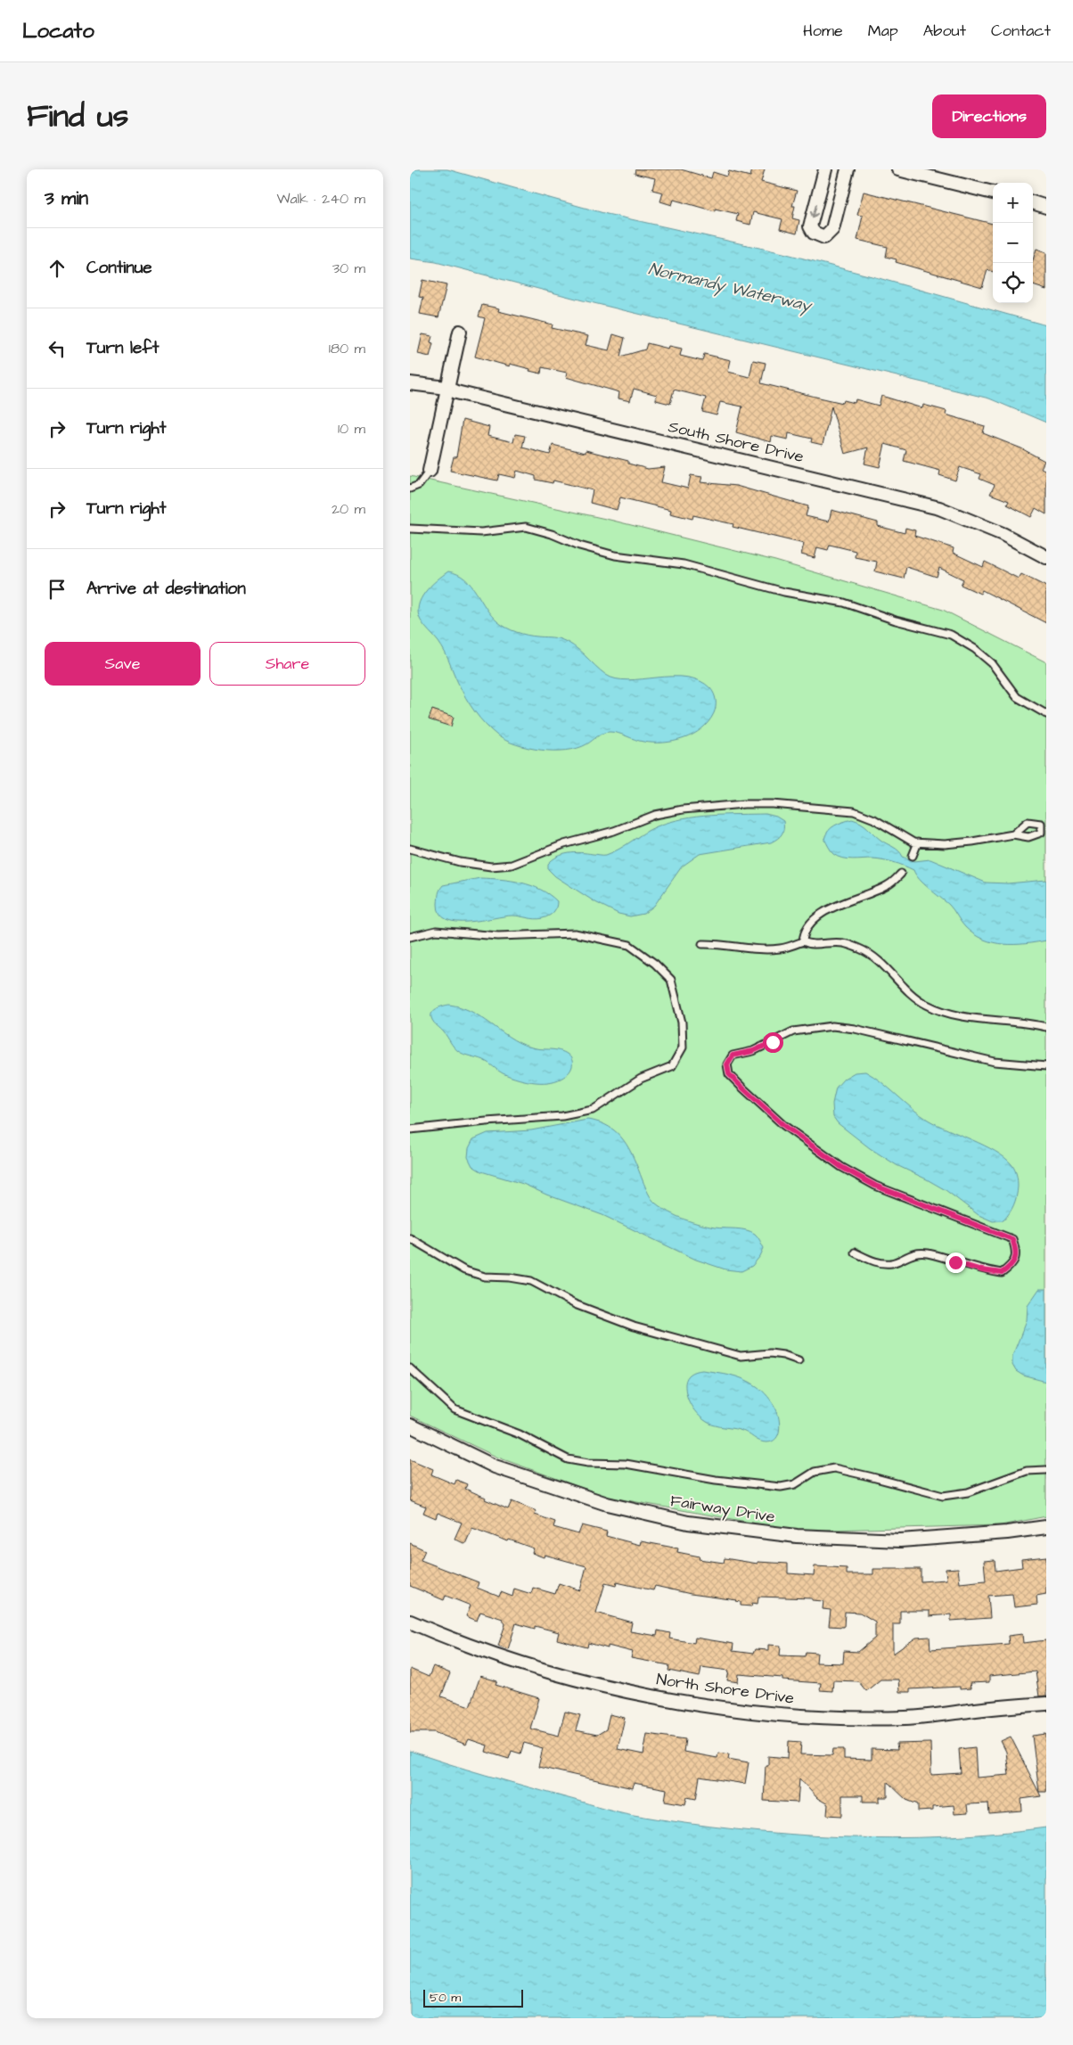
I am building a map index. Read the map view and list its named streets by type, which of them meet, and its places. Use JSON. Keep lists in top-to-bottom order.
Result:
{
  "streets": {
    "street": ["South Shore Drive", "Fairway Drive", "North Shore Drive"]
  },
  "water": ["Normandy Waterway"],
  "scale_bar": "50 m",
  "page": {
    "header": "Locato",
    "nav": [
      "Home",
      "Map",
      "About",
      "Contact"
    ],
    "title": "Find us",
    "buttons": [
      "Directions",
      ["Save", "Share"]
    ],
    "heading": ["3 min", "Walk · 240 m"],
    "map_buttons": ["+", "−"],
    "list": [
      ["Continue", "30 m"],
      ["Turn left", "180 m"],
      ["Turn right", "10 m"],
      ["Turn right", "20 m"],
      "Arrive at destination"
    ],
    "scale": "50 m"
  }
}
